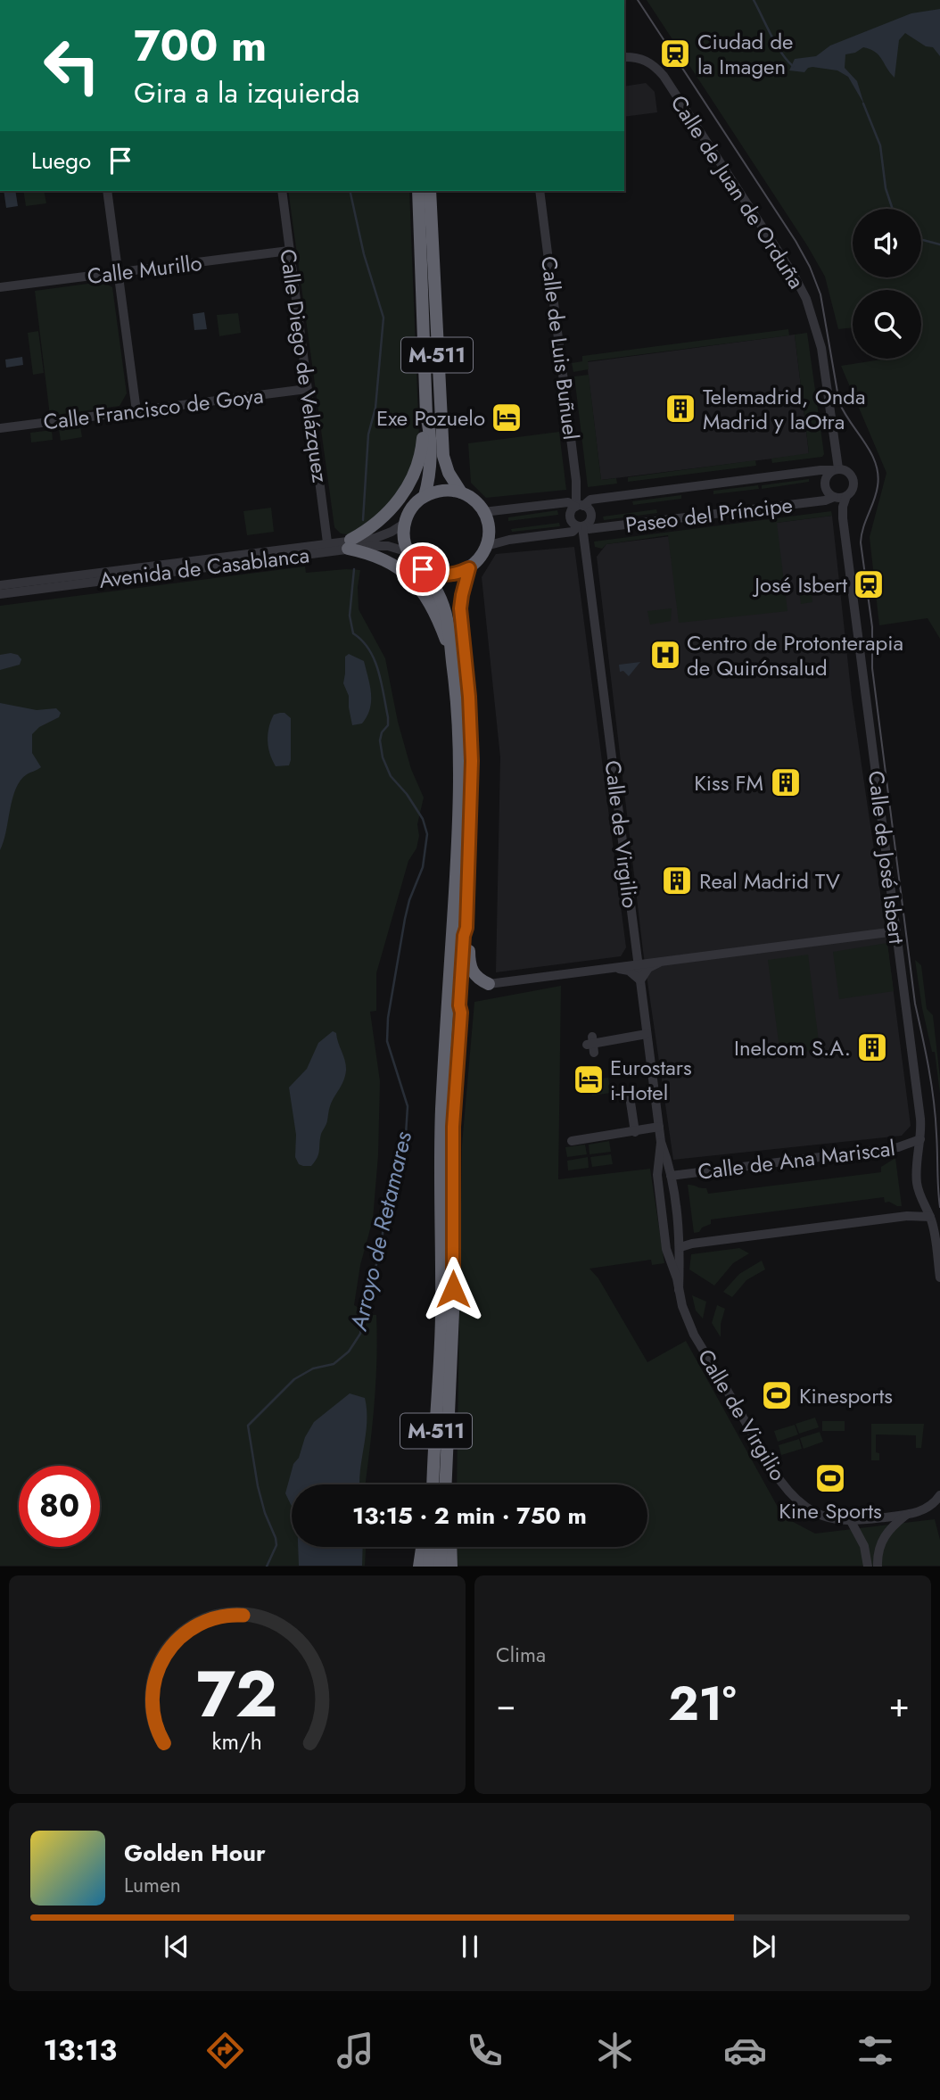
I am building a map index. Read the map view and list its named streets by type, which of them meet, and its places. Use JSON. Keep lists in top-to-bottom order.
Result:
{
  "streets": {
    "highway": ["M-511"],
    "street": [
      "Calle de Juan de Orduña",
      "Calle Murillo",
      "Calle de Luis Buñuel",
      "Calle Diego de Velázquez",
      "Calle Francisco de Goya",
      "Paseo del Príncipe",
      "Avenida de Casablanca",
      "Calle de Virgilio",
      "Calle de José Isbert",
      "Calle de Ana Mariscal"
    ]
  },
  "crossings": [
    ["Calle de Juan de Orduña", "Paseo del Príncipe"],
    ["Calle de Juan de Orduña", "Calle de José Isbert"],
    ["Calle Murillo", "Calle Diego de Velázquez"],
    ["Calle de Luis Buñuel", "Paseo del Príncipe"],
    ["Calle de Luis Buñuel", "Calle de Virgilio"],
    ["M-511", "Paseo del Príncipe"],
    ["M-511", "Avenida de Casablanca"],
    ["Calle Diego de Velázquez", "Calle Francisco de Goya"],
    ["Calle Diego de Velázquez", "Avenida de Casablanca"],
    ["Paseo del Príncipe", "Avenida de Casablanca"],
    ["Paseo del Príncipe", "Calle de Virgilio"],
    ["Paseo del Príncipe", "Calle de José Isbert"],
    ["Calle de Virgilio", "Calle de Ana Mariscal"],
    ["Calle de José Isbert", "Calle de Ana Mariscal"]
  ],
  "water": ["Arroyo de Retamares"],
  "places": {
    "station": ["Ciudad de la Imagen", "José Isbert"],
    "building": [
      "Telemadrid, Onda Madrid y laOtra",
      "Kiss FM",
      "Real Madrid TV",
      "Inelcom S.A."
    ],
    "hotel": ["Exe Pozuelo", "Eurostars i-Hotel"],
    "hospital": ["Centro de Protonterapia de Quirónsalud"],
    "sports": ["Kinesports", "Kine Sports"]
  },
  "page": {
    "turn": ["700 m", "Gira a la izquierda"],
    "then": "Luego",
    "limit": "80",
    "trip": "13:15 · 2 min · 750 m",
    "tile": "Clima",
    "heat": ["−", "21°", "+"],
    "song": ["Golden Hour", "Lumen"],
    "tabs": "13:13",
    "gauge": ["72", "km/h"]
  }
}
